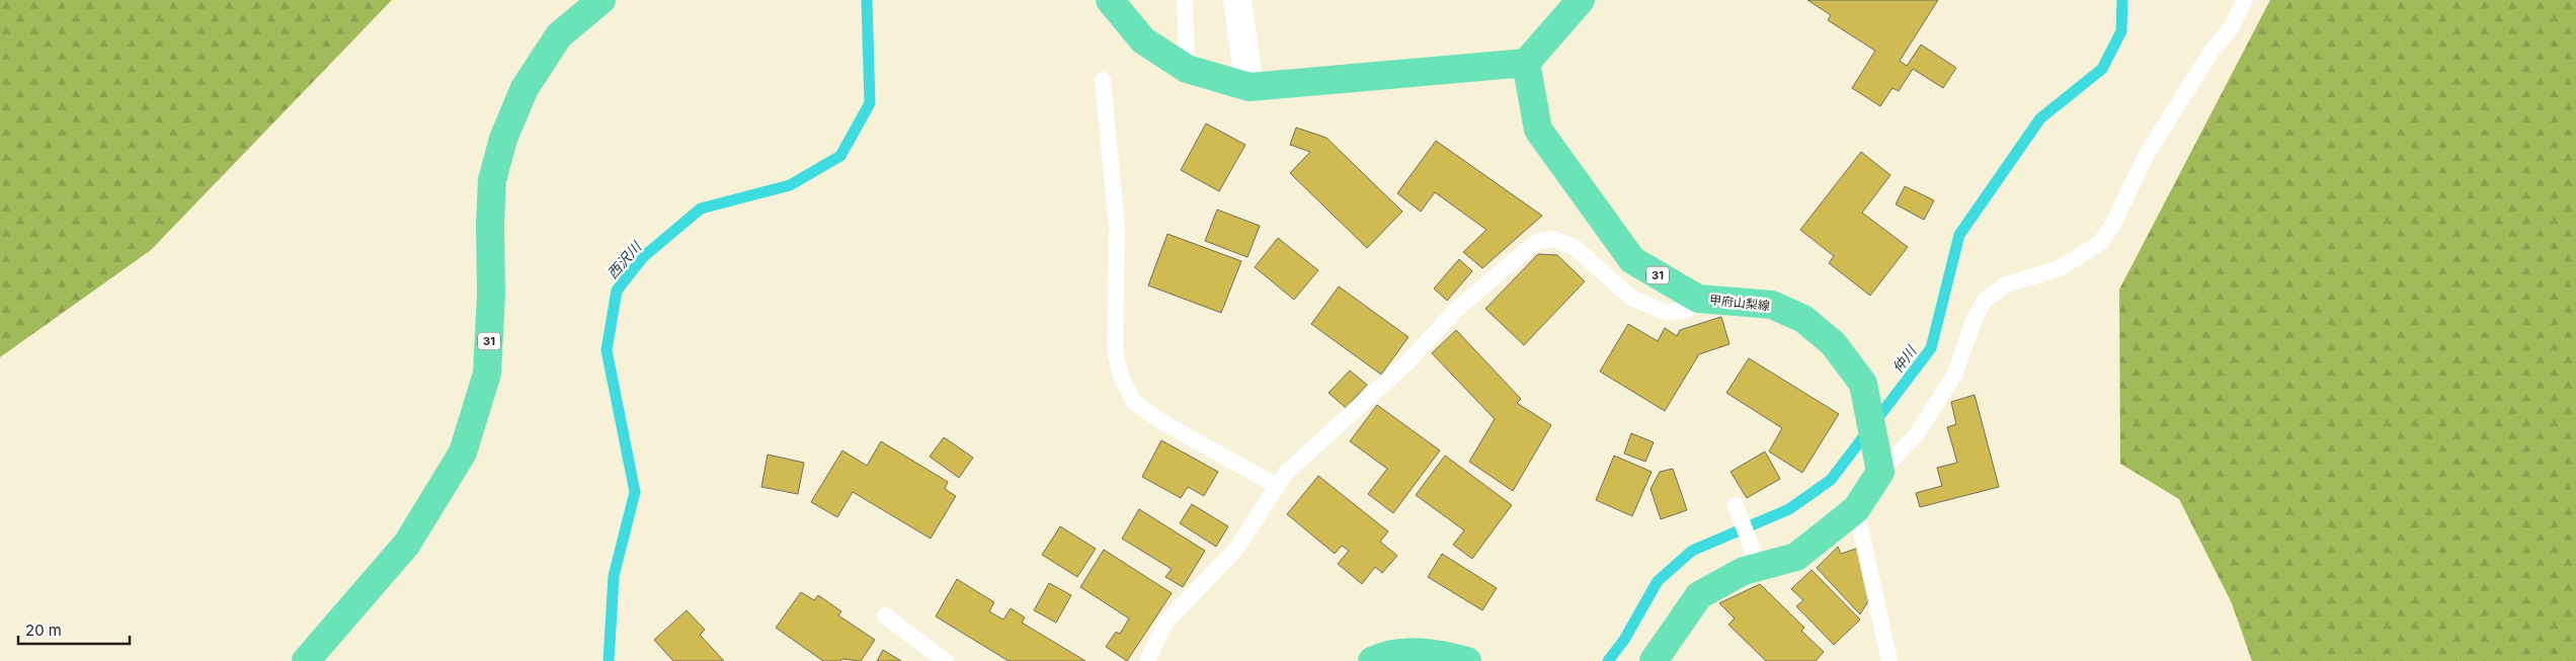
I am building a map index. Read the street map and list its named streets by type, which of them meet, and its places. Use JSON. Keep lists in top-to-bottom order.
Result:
{
  "streets": {
    "main road": ["31", "甲府山梨線"]
  },
  "water": ["西沢川", "仲川"],
  "scale_bar": "20 m"
}
